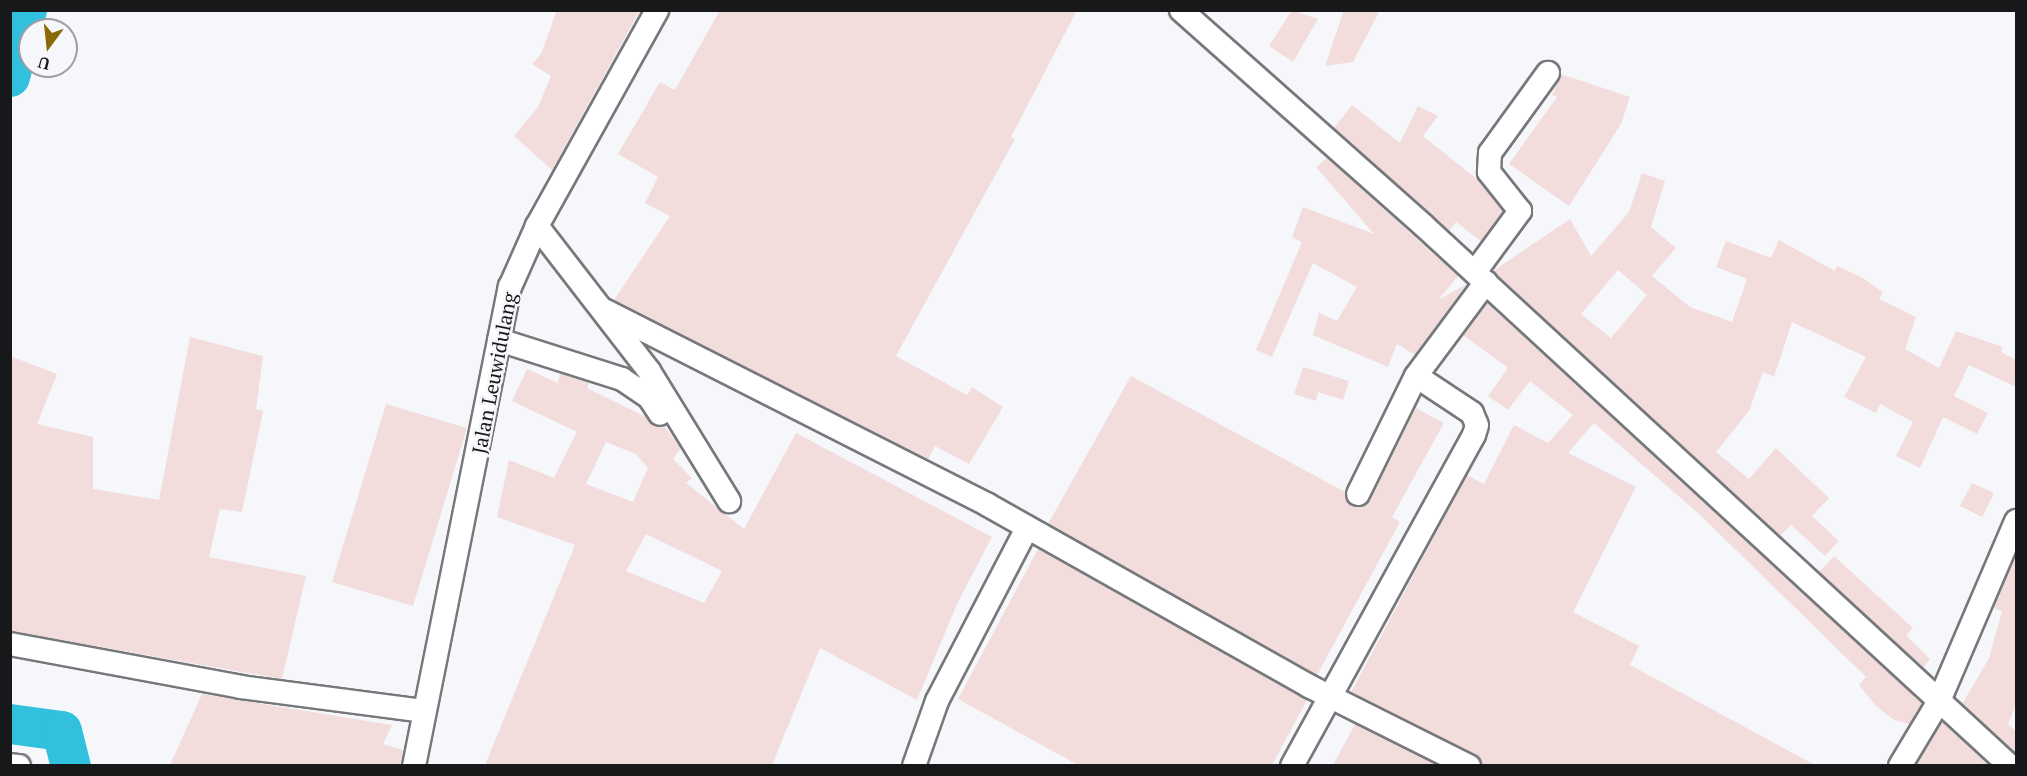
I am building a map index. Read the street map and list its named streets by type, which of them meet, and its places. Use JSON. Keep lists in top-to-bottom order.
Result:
{
  "streets": {
    "street": ["Jalan Leuwidulang"]
  },
  "north": "bottom"
}
